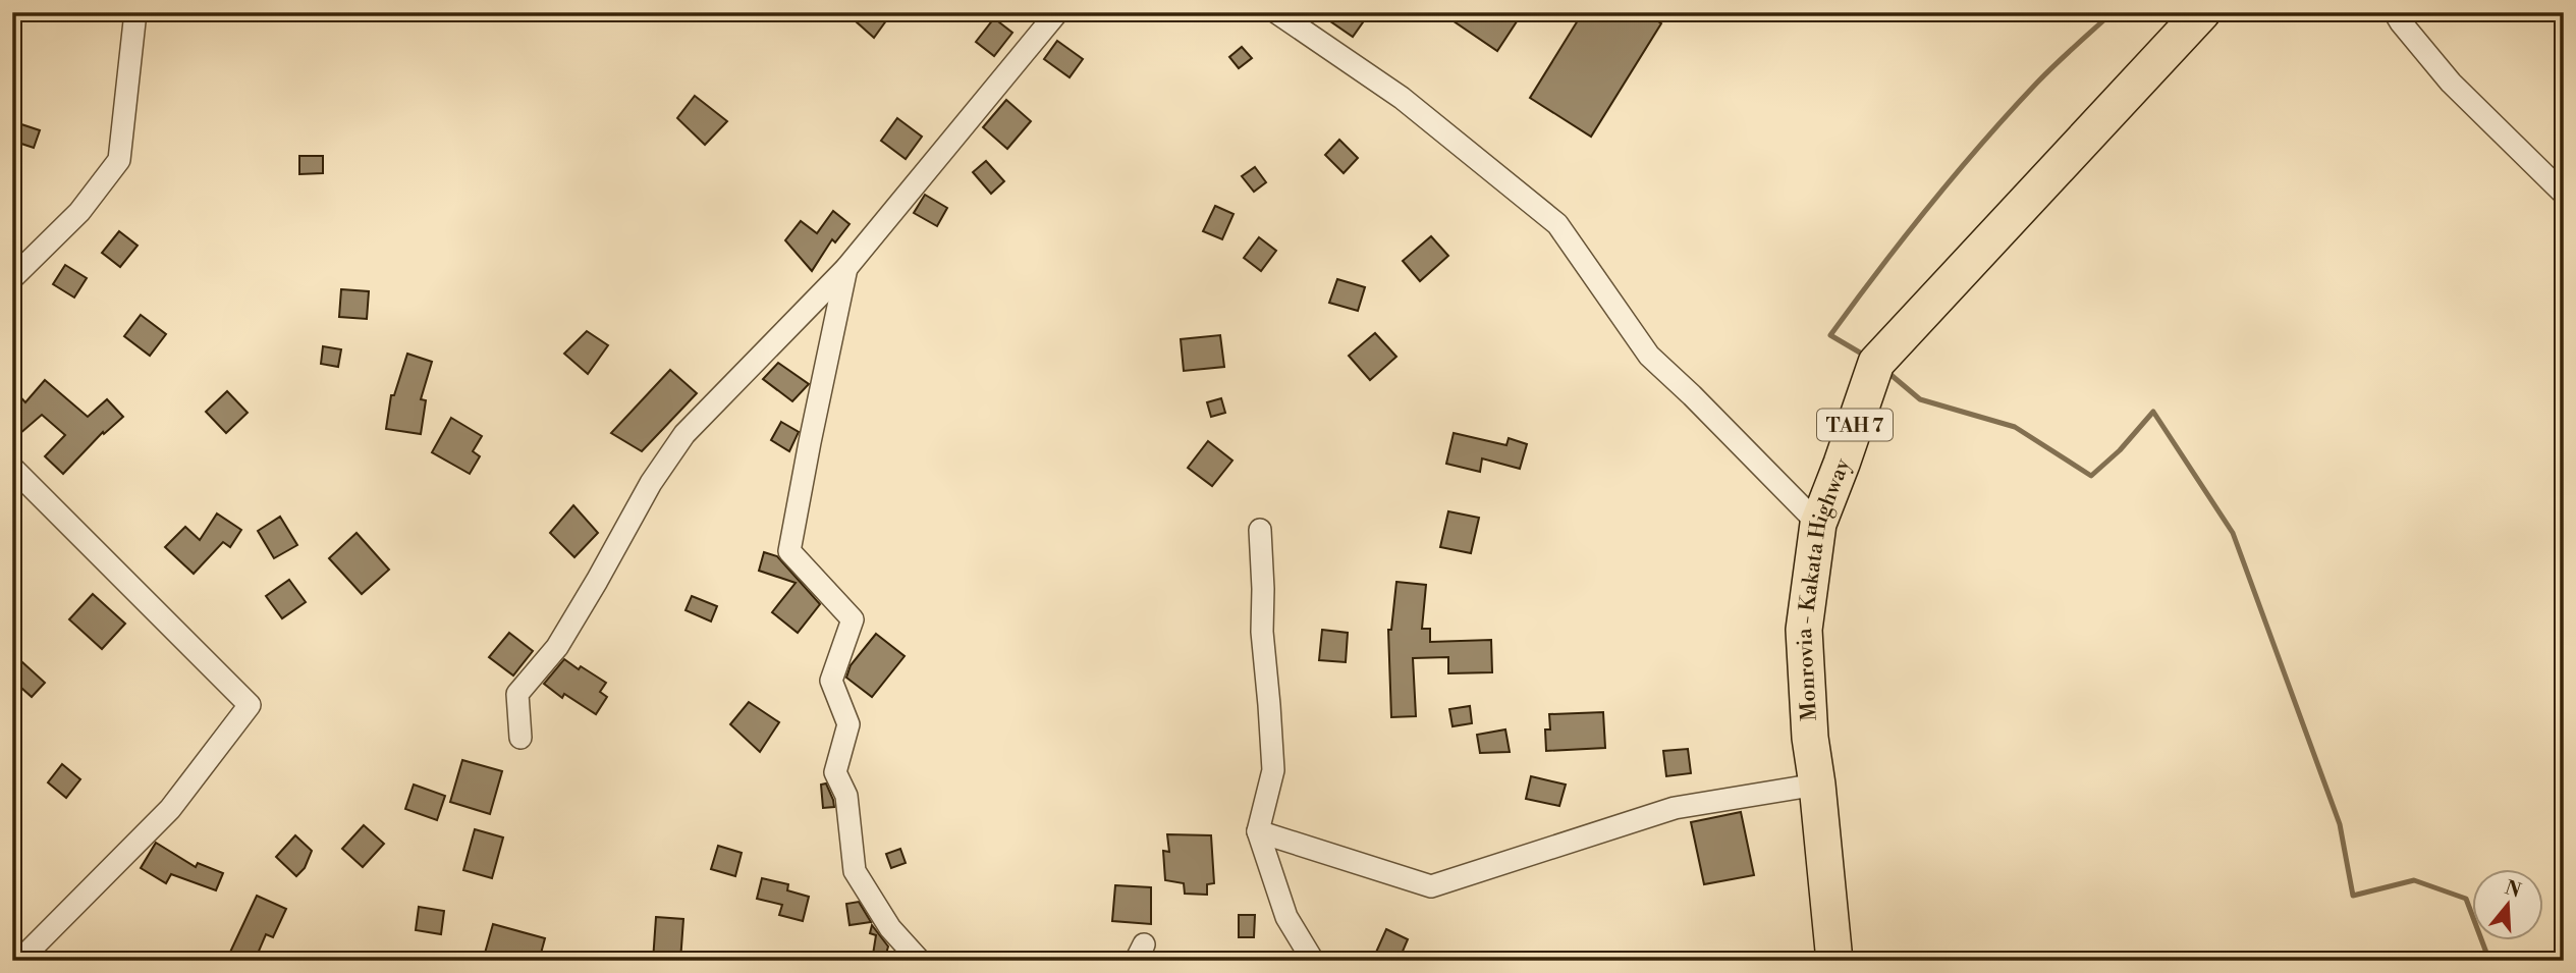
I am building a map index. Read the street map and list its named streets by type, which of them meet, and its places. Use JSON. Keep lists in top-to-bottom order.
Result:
{
  "streets": {
    "highway": ["TAH 7", "Monrovia - Kakata Highway"]
  },
  "north": "top"
}
